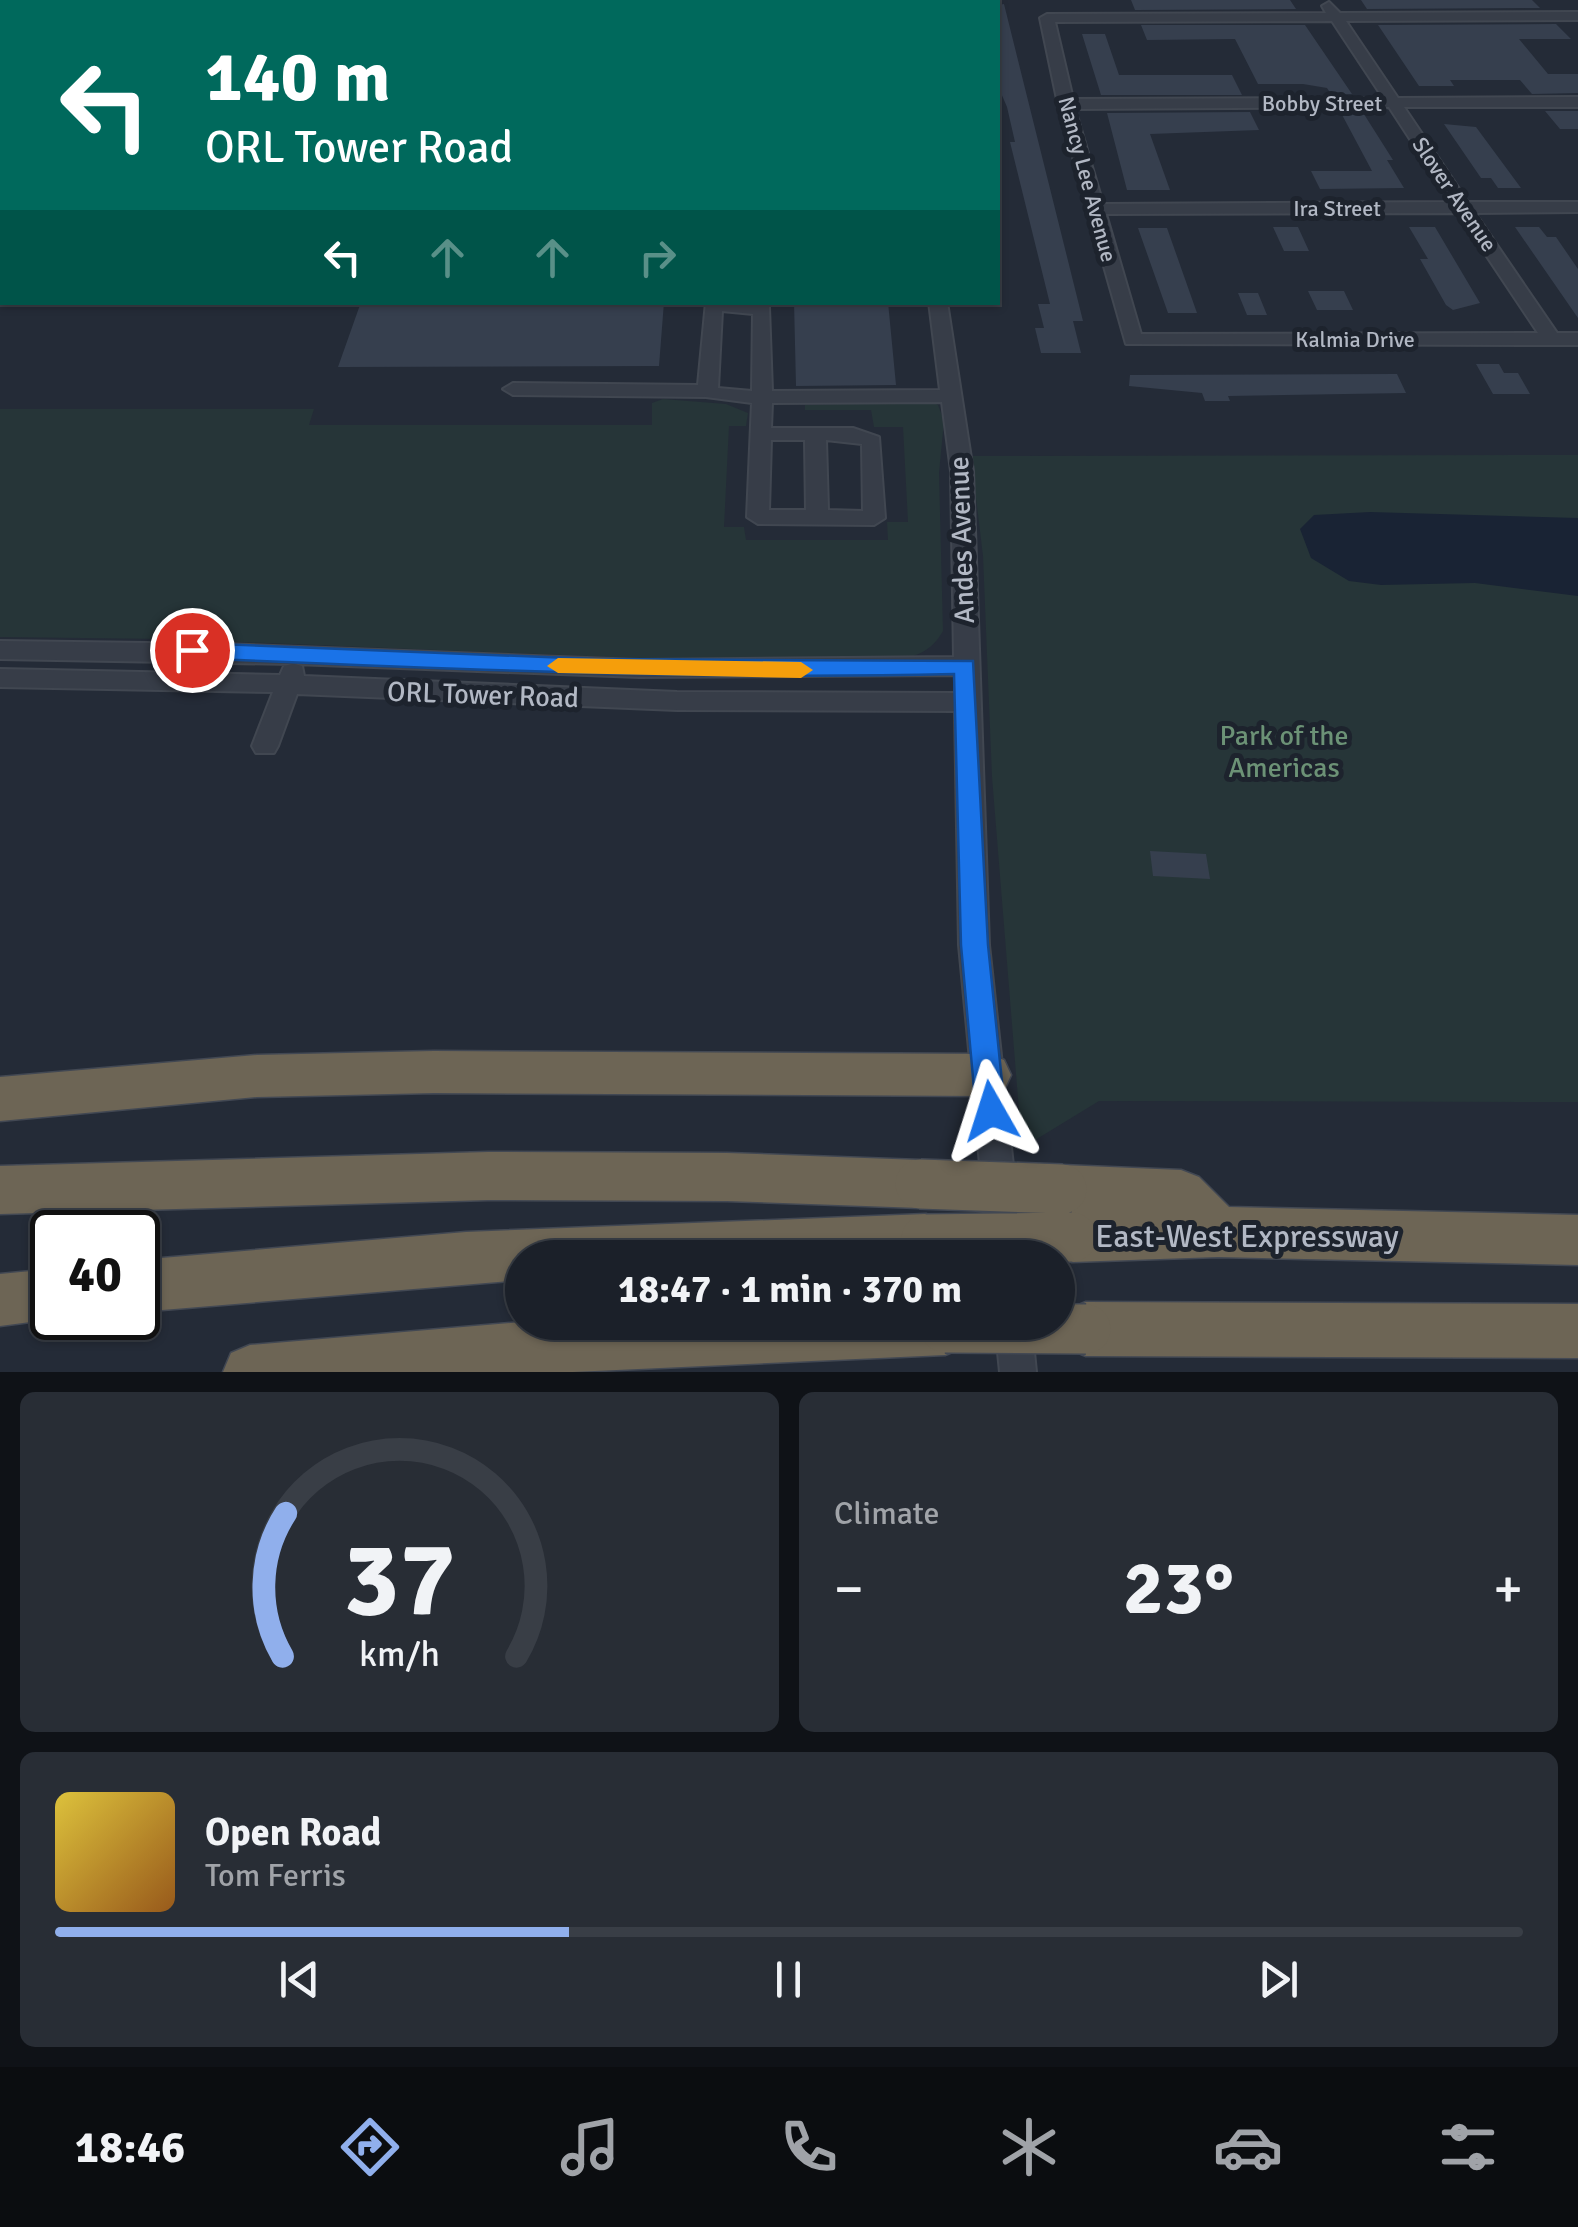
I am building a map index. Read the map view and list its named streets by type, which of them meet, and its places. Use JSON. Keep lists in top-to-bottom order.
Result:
{
  "streets": {
    "highway": ["East-West Expressway"],
    "street": [
      "Bobby Street",
      "Nancy Lee Avenue",
      "Slover Avenue",
      "Ira Street",
      "Kalmia Drive",
      "Andes Avenue",
      "ORL Tower Road"
    ]
  },
  "crossings": [
    ["Bobby Street", "Nancy Lee Avenue"],
    ["Bobby Street", "Slover Avenue"],
    ["Nancy Lee Avenue", "Slover Avenue"],
    ["Nancy Lee Avenue", "Ira Street"],
    ["Nancy Lee Avenue", "Kalmia Drive"],
    ["Slover Avenue", "Ira Street"],
    ["Slover Avenue", "Kalmia Drive"],
    ["Andes Avenue", "ORL Tower Road"]
  ],
  "parks": ["Park of the Americas"],
  "page": {
    "turn": ["140 m", "ORL Tower Road"],
    "limit": "40",
    "trip": "18:47 · 1 min · 370 m",
    "tile": "Climate",
    "heat": ["−", "23°", "+"],
    "song": ["Open Road", "Tom Ferris"],
    "tabs": "18:46",
    "gauge": ["37", "km/h"]
  }
}
